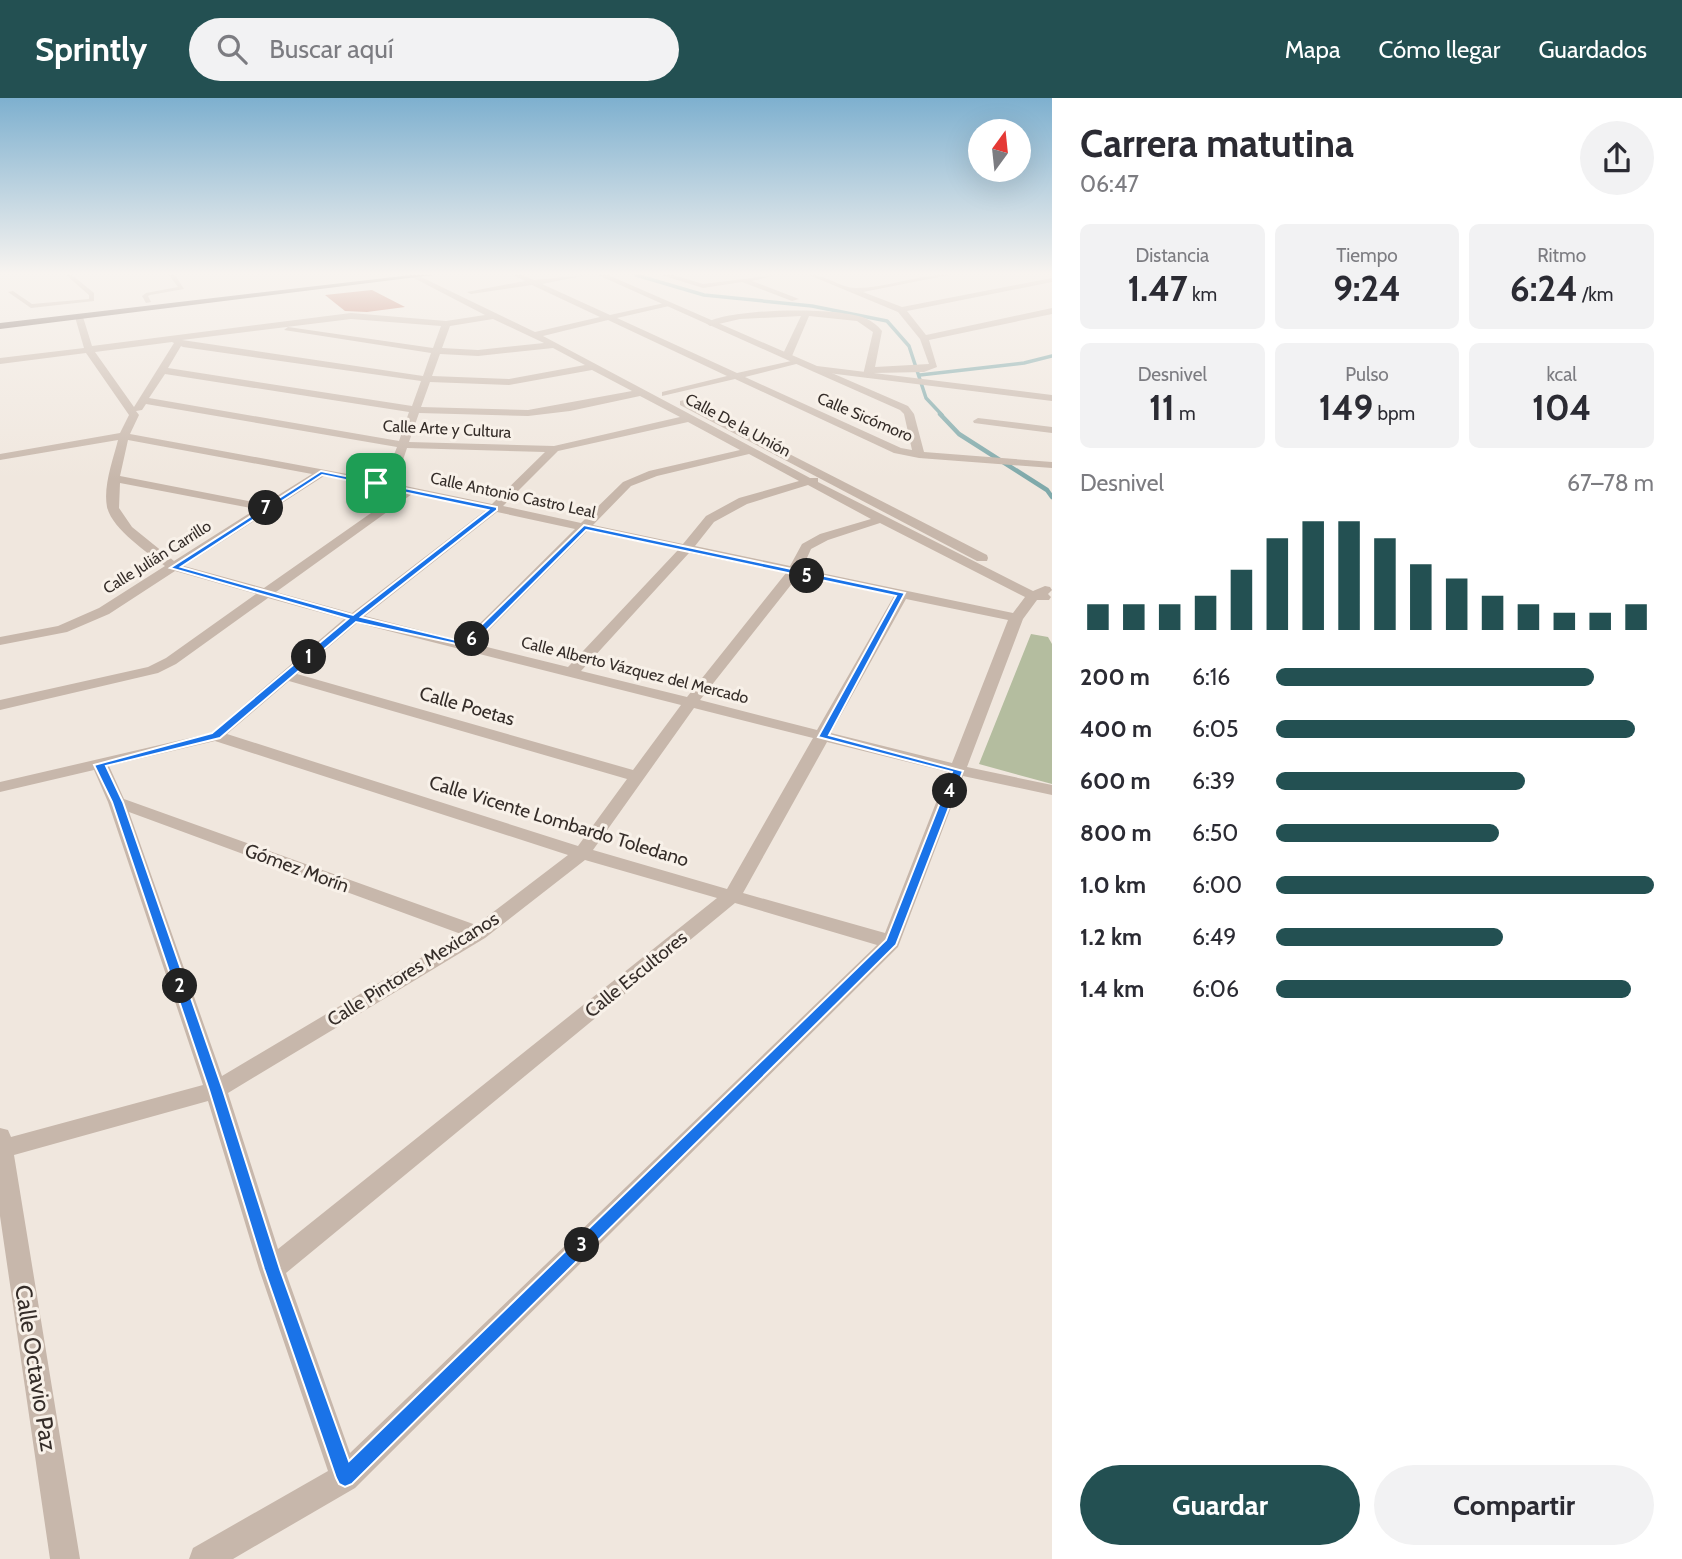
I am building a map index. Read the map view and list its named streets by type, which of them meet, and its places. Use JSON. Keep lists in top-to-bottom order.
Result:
{
  "streets": {
    "street": [
      "Calle Sicómoro",
      "Calle De la Unión",
      "Calle Arte y Cultura",
      "Calle Antonio Castro Leal",
      "Calle Julián Carrillo",
      "Calle Alberto Vázquez del Mercado",
      "Calle Poetas",
      "Calle Vicente Lombardo Toledano",
      "Gómez Morín",
      "Calle Pintores Mexicanos",
      "Calle Escultores",
      "Calle Octavio Paz"
    ]
  },
  "crossings": [
    ["Calle De la Unión", "Calle Arte y Cultura"],
    ["Calle De la Unión", "Calle Pintores Mexicanos"],
    ["Calle Arte y Cultura", "Calle Alberto Vázquez del Mercado"],
    ["Calle Antonio Castro Leal", "Calle Julián Carrillo"],
    ["Calle Antonio Castro Leal", "Calle Alberto Vázquez del Mercado"],
    ["Calle Antonio Castro Leal", "Calle Pintores Mexicanos"],
    ["Calle Antonio Castro Leal", "Calle Escultores"],
    ["Calle Julián Carrillo", "Calle Alberto Vázquez del Mercado"],
    ["Calle Alberto Vázquez del Mercado", "Calle Pintores Mexicanos"],
    ["Calle Alberto Vázquez del Mercado", "Calle Escultores"],
    ["Calle Poetas", "Calle Pintores Mexicanos"],
    ["Calle Vicente Lombardo Toledano", "Calle Pintores Mexicanos"],
    ["Calle Vicente Lombardo Toledano", "Calle Escultores"],
    ["Gómez Morín", "Calle Pintores Mexicanos"],
    ["Calle Pintores Mexicanos", "Calle Octavio Paz"]
  ],
  "north": "top",
  "page": {
    "header": "Sprintly",
    "search": "Buscar aquí",
    "nav": ["Mapa", "Cómo llegar", "Guardados"],
    "heading": ["Carrera matutina", "06:47"],
    "stats": [
      ["Distancia", "1.47 km"],
      ["Tiempo", "9:24"],
      ["Ritmo", "6:24 /km"],
      ["Desnivel", "11 m"],
      ["Pulso", "149 bpm"],
      ["kcal", "104"]
    ],
    "chart": ["Desnivel", "67–78 m"],
    "pins": [
      "7",
      "5",
      "6",
      "1",
      "4",
      "2",
      "3"
    ],
    "list": [
      {
        "name": "200 m",
        "note": "6:16"
      },
      {
        "name": "400 m",
        "note": "6:05"
      },
      {
        "name": "600 m",
        "note": "6:39"
      },
      {
        "name": "800 m",
        "note": "6:50"
      },
      {
        "name": "1.0 km",
        "note": "6:00"
      },
      {
        "name": "1.2 km",
        "note": "6:49"
      },
      {
        "name": "1.4 km",
        "note": "6:06"
      }
    ],
    "buttons": ["Guardar", "Compartir"]
  }
}
